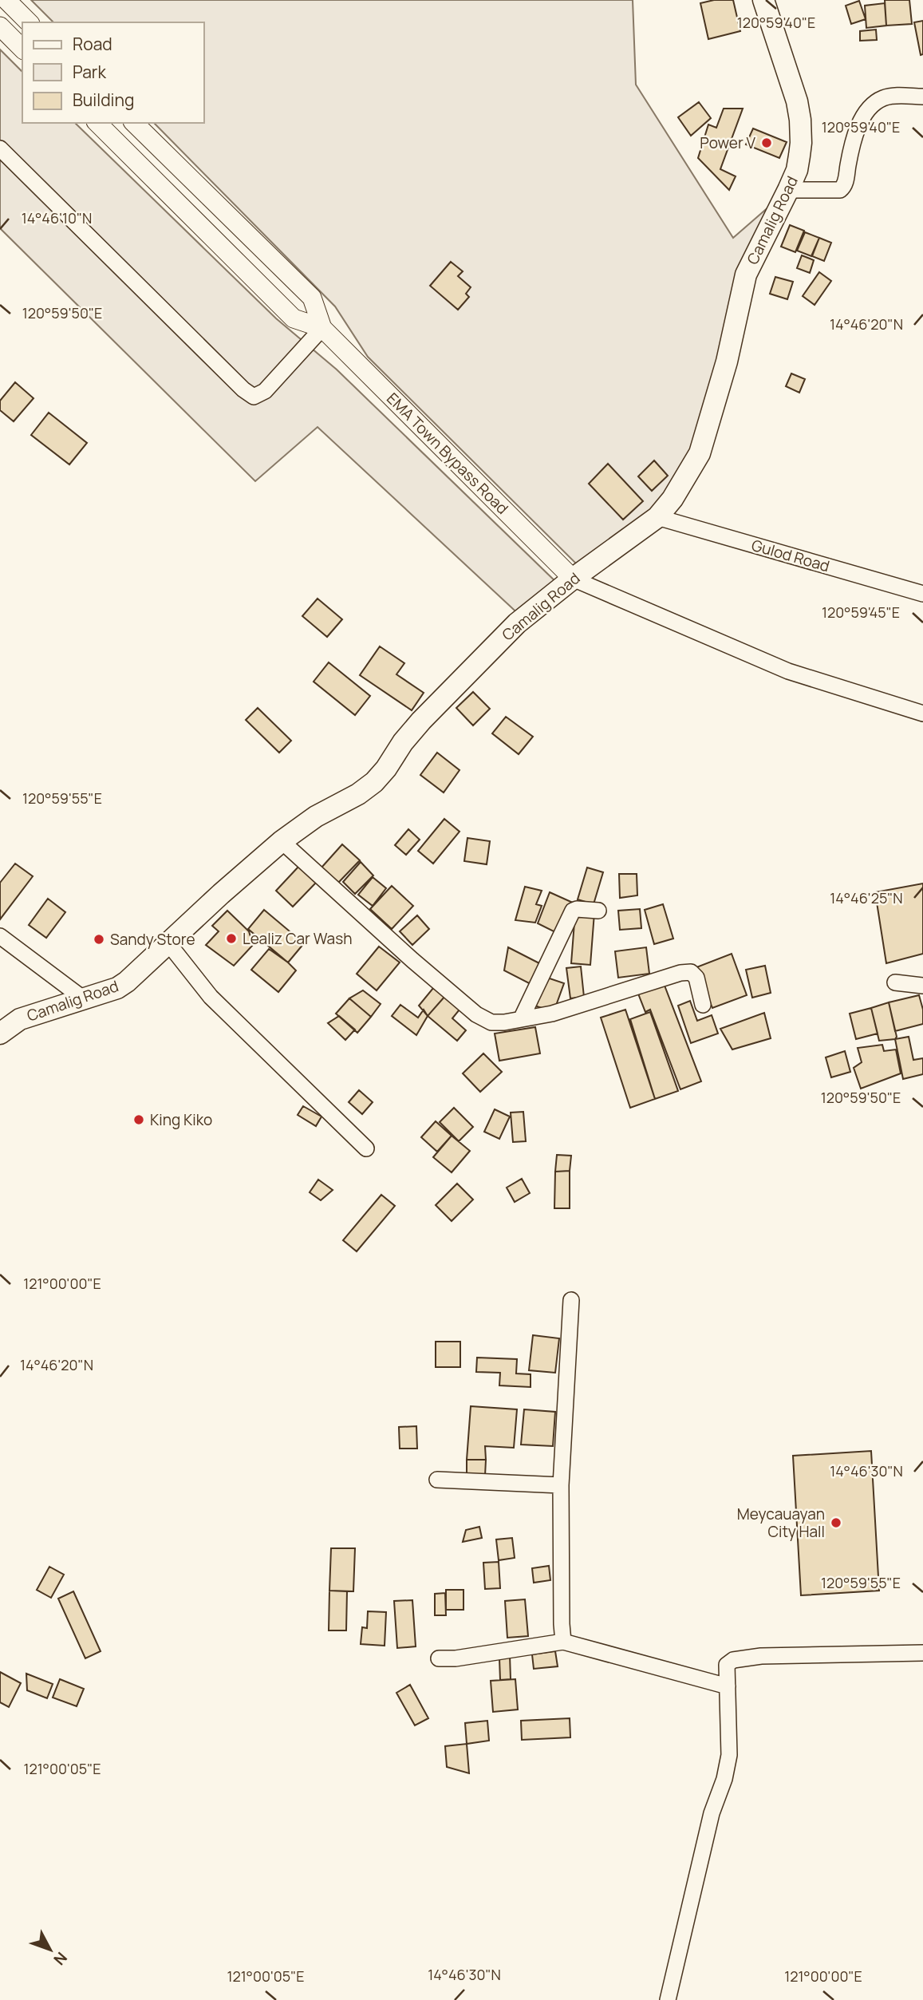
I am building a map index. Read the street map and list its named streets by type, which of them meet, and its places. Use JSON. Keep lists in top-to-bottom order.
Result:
{
  "streets": {
    "main road": ["Camalig Road"],
    "street": ["EMA Town Bypass Road", "Gulod Road"]
  },
  "crossings": [
    ["Camalig Road", "EMA Town Bypass Road"],
    ["Camalig Road", "Gulod Road"]
  ],
  "places": [
    "Power V",
    "Lealiz Car Wash",
    "Sandy Store",
    "King Kiko",
    "Meycauayan City Hall"
  ],
  "legend": ["Road", "Park", "Building"],
  "north": "bottom right",
  "coordinates": [
    "120°59'40\"E",
    "14°46'10\"N",
    "120°59'50\"E",
    "14°46'20\"N",
    "120°59'45\"E",
    "120°59'55\"E",
    "14°46'25\"N",
    "121°00'00\"E",
    "14°46'30\"N",
    "121°00'05\"E"
  ]
}
